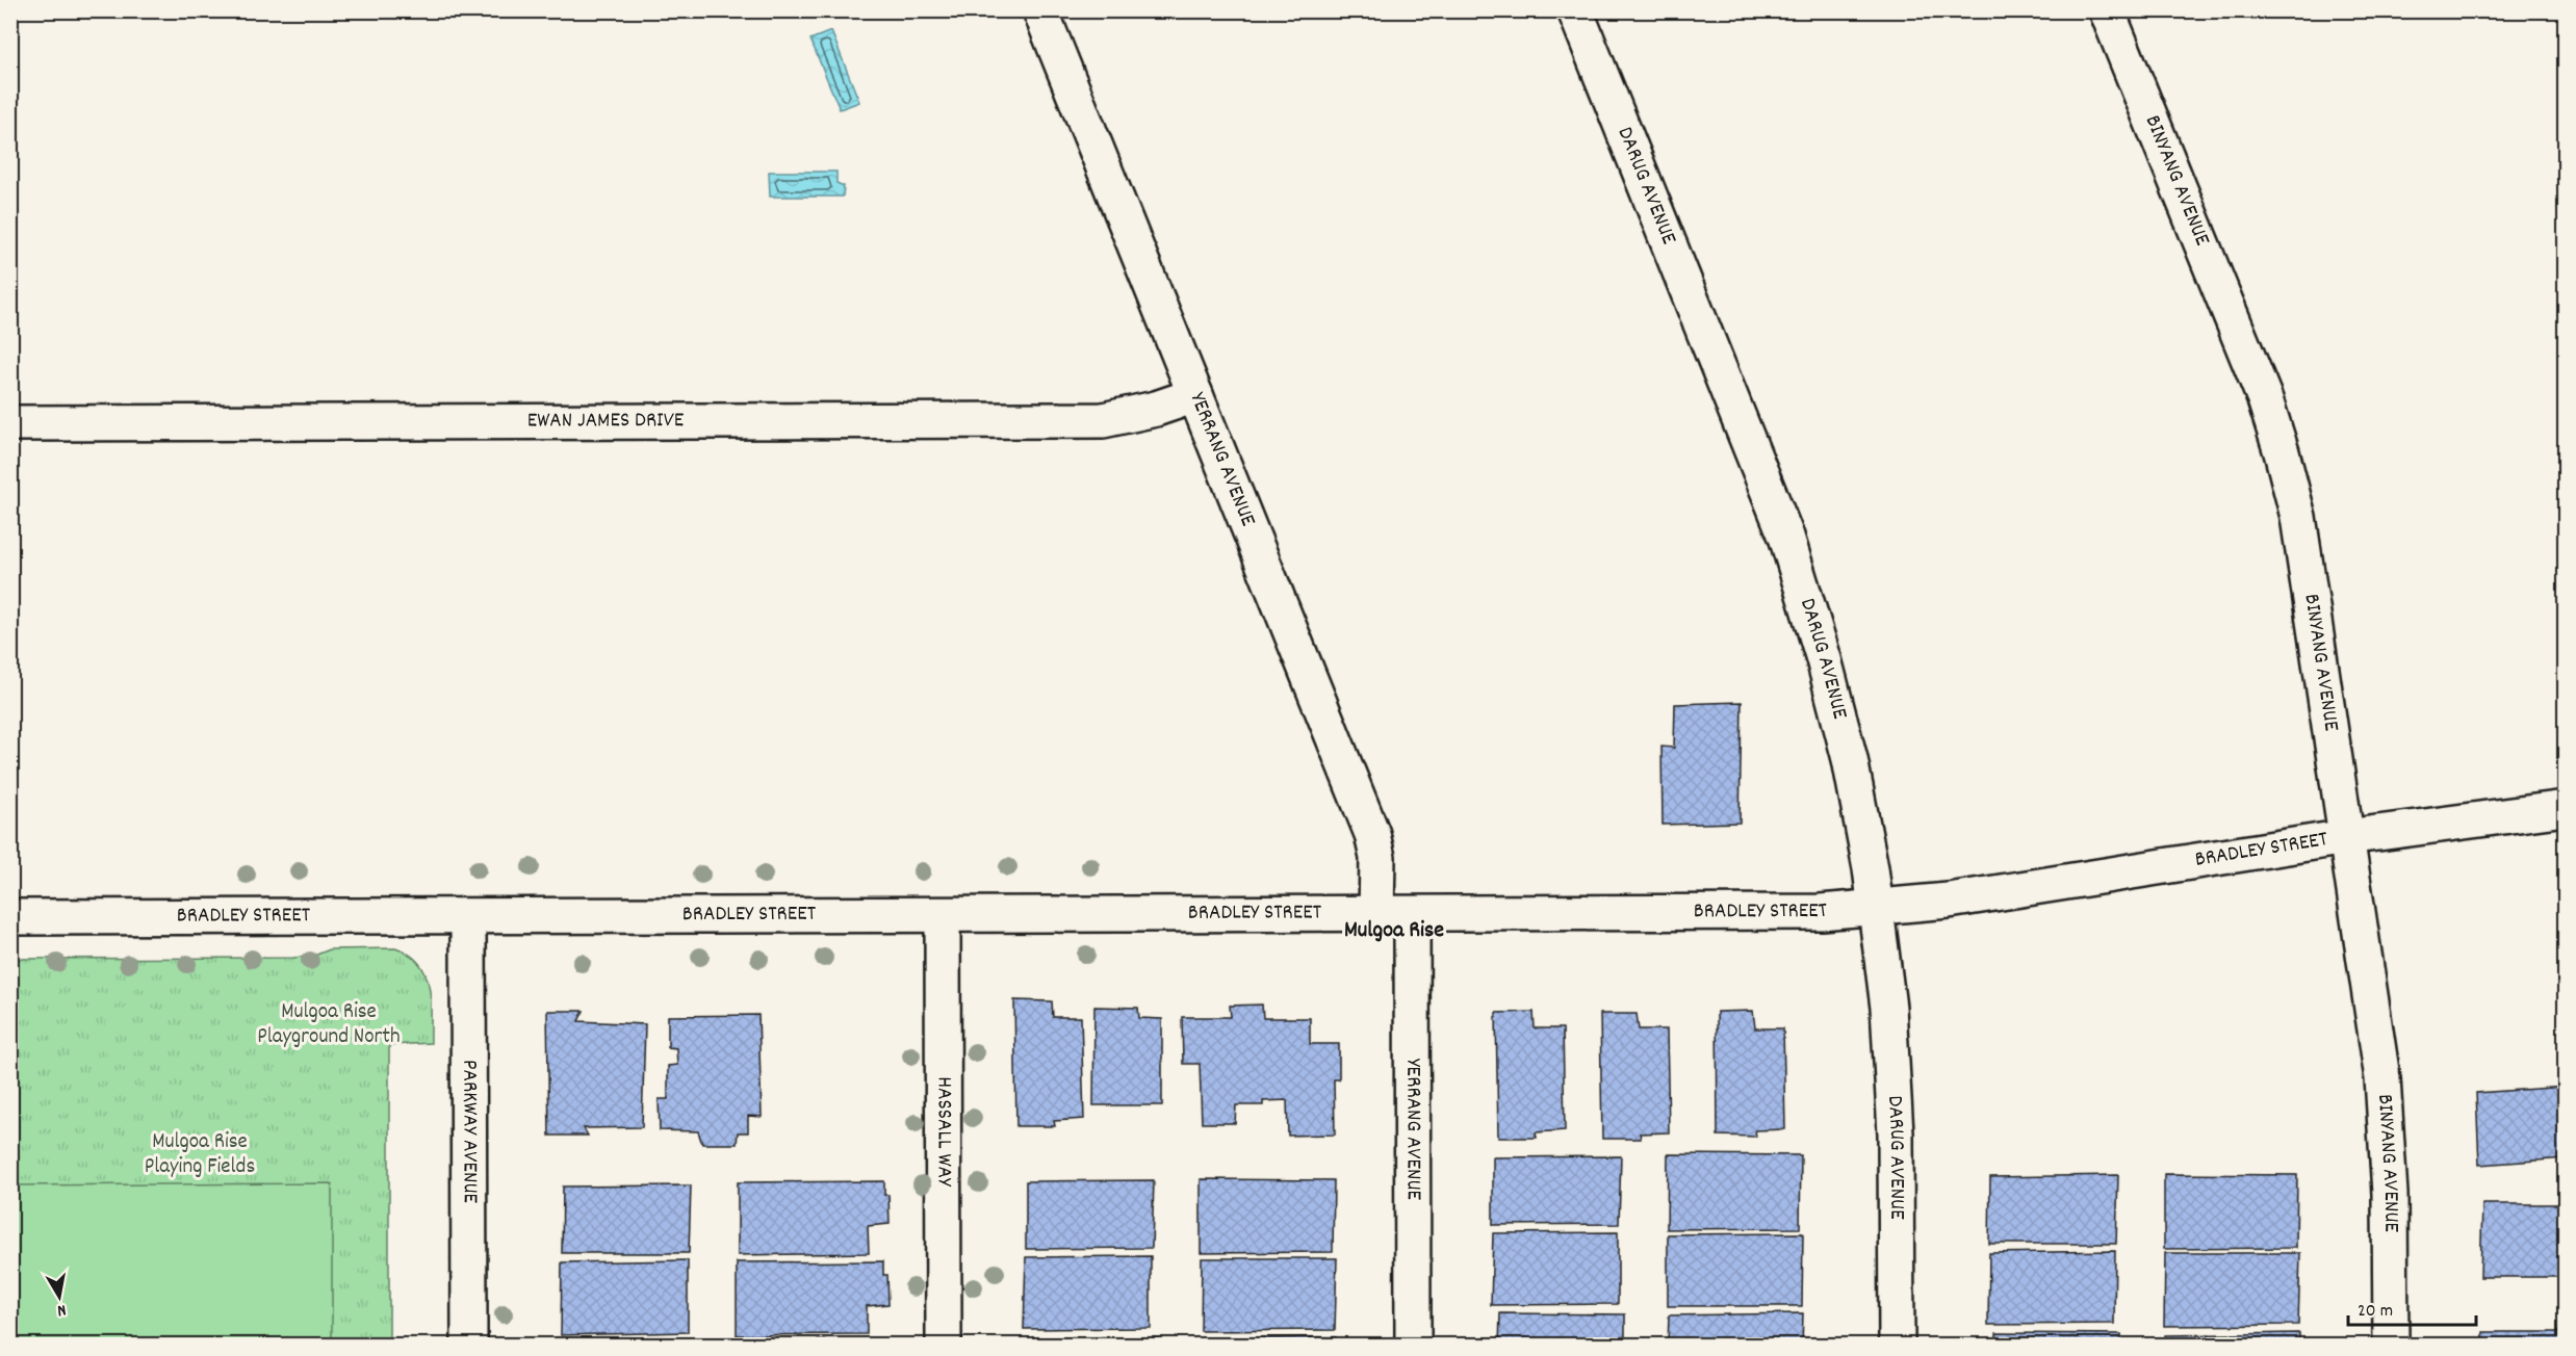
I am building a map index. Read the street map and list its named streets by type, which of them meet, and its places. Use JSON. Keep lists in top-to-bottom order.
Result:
{
  "streets": {
    "street": [
      "BINYANG AVENUE",
      "DARUG AVENUE",
      "EWAN JAMES DRIVE",
      "YERRANG AVENUE",
      "BRADLEY STREET",
      "HASSALL WAY",
      "PARKWAY AVENUE"
    ]
  },
  "crossings": [
    ["BINYANG AVENUE", "BRADLEY STREET"],
    ["DARUG AVENUE", "BRADLEY STREET"],
    ["EWAN JAMES DRIVE", "YERRANG AVENUE"],
    ["YERRANG AVENUE", "BRADLEY STREET"],
    ["BRADLEY STREET", "HASSALL WAY"],
    ["BRADLEY STREET", "PARKWAY AVENUE"]
  ],
  "districts": ["Mulgoa Rise"],
  "parks": ["Mulgoa Rise Playground North", "Mulgoa Rise Playing Fields"],
  "scale_bar": "20 m",
  "north": "bottom"
}
